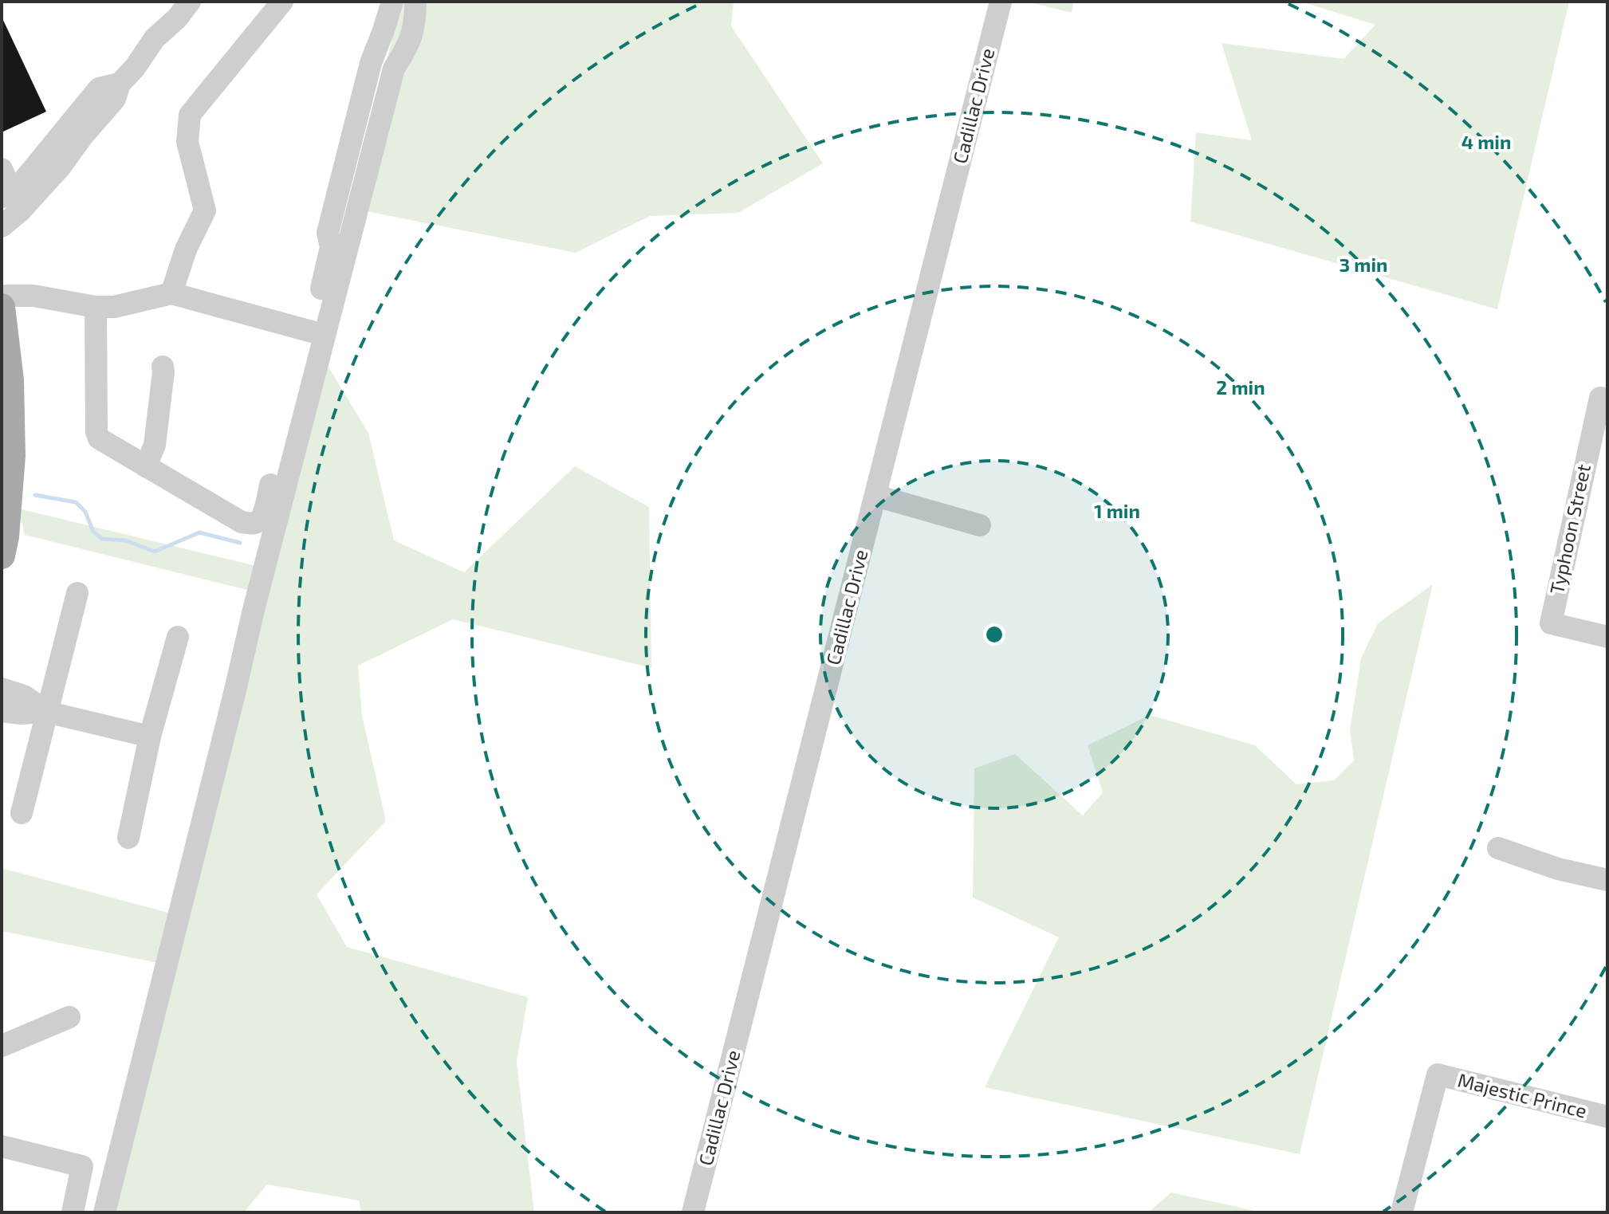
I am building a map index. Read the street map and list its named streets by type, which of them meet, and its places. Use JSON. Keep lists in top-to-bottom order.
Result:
{
  "streets": {
    "street": ["Cadillac Drive", "Typhoon Street", "Majestic Prince"]
  },
  "rings": [
    "4 min",
    "3 min",
    "2 min",
    "1 min"
  ]
}
